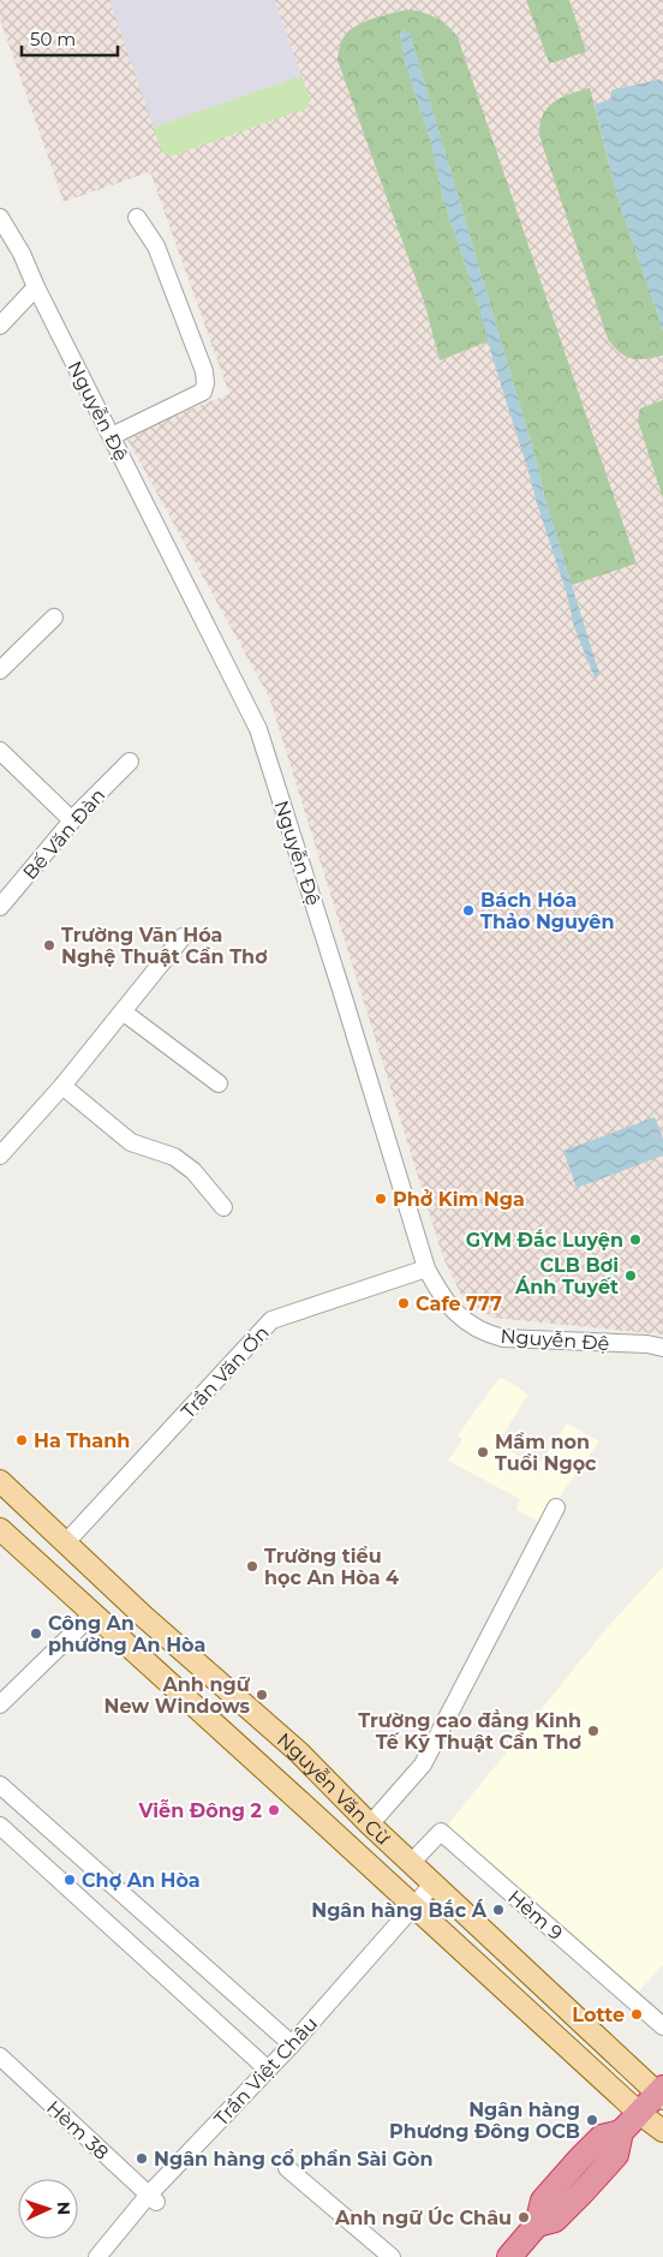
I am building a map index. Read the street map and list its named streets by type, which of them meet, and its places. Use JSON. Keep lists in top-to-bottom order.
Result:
{
  "streets": {
    "main road": ["Nguyễn Văn Cừ"],
    "street": [
      "Nguyễn Đệ",
      "Bế Văn Đàn",
      "Trần Văn Ơn",
      "Hẻm 9",
      "Trần Việt Châu",
      "Hèm 38"
    ]
  },
  "crossings": [
    ["Nguyễn Đệ", "Trần Văn Ơn"],
    ["Trần Văn Ơn", "Nguyễn Văn Cừ"],
    ["Nguyễn Văn Cừ", "Hẻm 9"],
    ["Nguyễn Văn Cừ", "Trần Việt Châu"],
    ["Trần Việt Châu", "Hèm 38"]
  ],
  "places": [
    "Bách Hóa Thảo Nguyên",
    "Trường Văn Hóa Nghệ Thuật Cần Thơ",
    "Phở Kim Nga",
    "GYM Đắc Luyện",
    "CLB Bơi Ánh Tuyết",
    "Cafe 777",
    "Ha Thanh",
    "Mầm non Tuổi Ngọc",
    "Trường tiểu học An Hòa 4",
    "Công An phường An Hòa",
    "Anh ngữ New Windows",
    "Trường cao đẳng Kinh Tế Kỹ Thuật Cần Thơ",
    "Viễn Đông 2",
    "Chợ An Hòa",
    "Ngân hàng Bắc Á",
    "Lotte",
    "Ngân hàng Phương Đông OCB",
    "Ngân hàng cổ phần Sài Gòn",
    "Anh ngữ Úc Châu"
  ],
  "scale_bar": "50 m",
  "north": "right"
}
